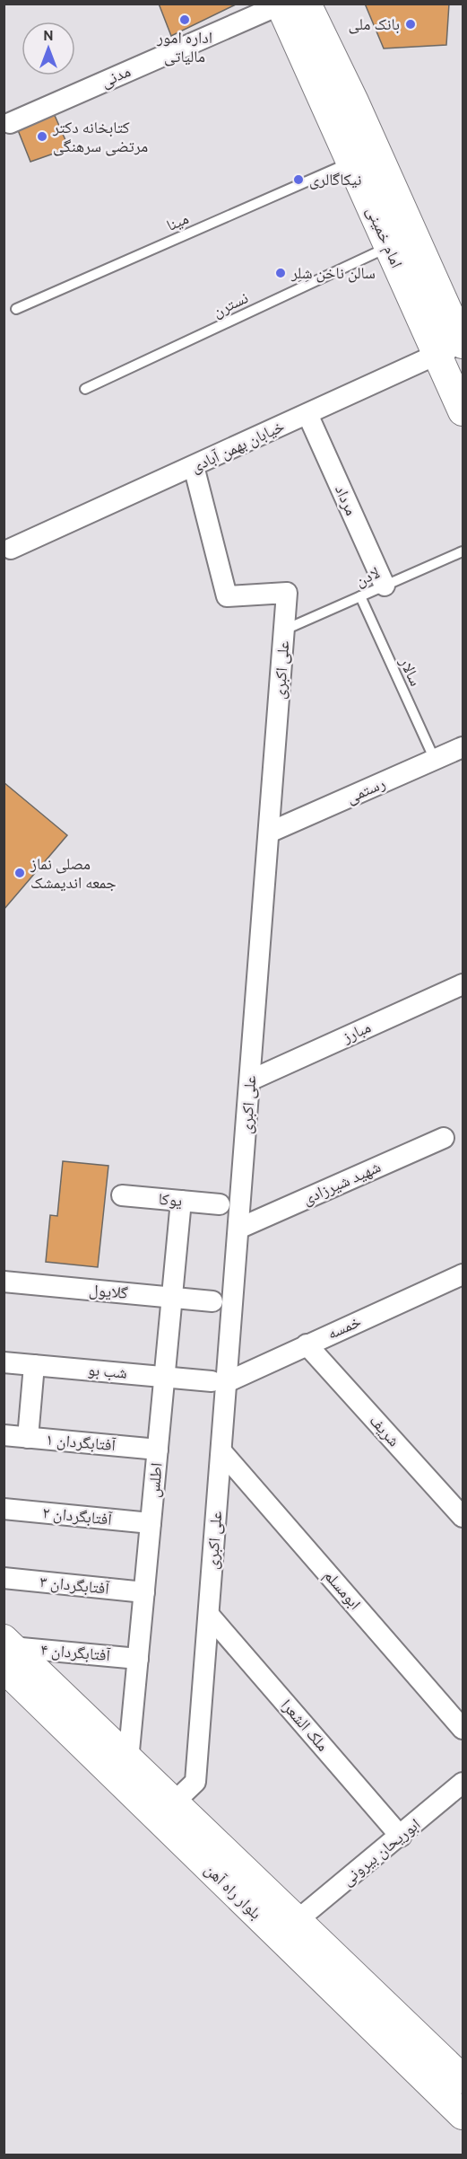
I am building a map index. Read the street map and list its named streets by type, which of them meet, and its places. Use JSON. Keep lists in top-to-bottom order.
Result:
{
  "streets": {
    "street": [
      "مدنی",
      "امام خمینی",
      "خیابان بهمن آبادی",
      "مرداد",
      "علی اکبری",
      "رستمی",
      "مبارز",
      "شهید شیرزادی",
      "یوکا",
      "گلایول",
      "خمسه",
      "شب بو",
      "شریف",
      "آفتابگردان ۱",
      "اطلس",
      "آفتابگردان ۲",
      "آفتابگردان ۳",
      "ابومسلم",
      "آفتابگردان ۴",
      "ملک الشعرا",
      "ابوریحان بیرونی",
      "بلوار راه آهن"
    ],
    "lane": [
      "مینا",
      "نسترن",
      "لادن",
      "سالار"
    ]
  },
  "crossings": [
    ["مدنی", "امام خمینی"],
    ["مینا", "امام خمینی"],
    ["امام خمینی", "نسترن"],
    ["امام خمینی", "خیابان بهمن آبادی"],
    ["خیابان بهمن آبادی", "مرداد"],
    ["خیابان بهمن آبادی", "علی اکبری"],
    ["مرداد", "لادن"],
    ["لادن", "علی اکبری"],
    ["لادن", "سالار"],
    ["علی اکبری", "رستمی"],
    ["علی اکبری", "مبارز"],
    ["علی اکبری", "شهید شیرزادی"],
    ["علی اکبری", "خمسه"],
    ["علی اکبری", "شب بو"],
    ["علی اکبری", "ابومسلم"],
    ["علی اکبری", "ملک الشعرا"],
    ["علی اکبری", "بلوار راه آهن"],
    ["سالار", "رستمی"],
    ["یوکا", "اطلس"],
    ["گلایول", "اطلس"],
    ["خمسه", "شب بو"],
    ["خمسه", "شریف"],
    ["شب بو", "اطلس"],
    ["آفتابگردان ۱", "اطلس"],
    ["اطلس", "آفتابگردان ۲"],
    ["اطلس", "آفتابگردان ۳"],
    ["اطلس", "آفتابگردان ۴"],
    ["اطلس", "بلوار راه آهن"],
    ["آفتابگردان ۴", "بلوار راه آهن"],
    ["ملک الشعرا", "ابوریحان بیرونی"],
    ["ابوریحان بیرونی", "بلوار راه آهن"]
  ],
  "places": [
    "اداره امور مالیاتی",
    "بانک ملی",
    "کتابخانه دکتر مرتضی سرهنگی",
    "نیکاگالری",
    "سالن ناخن شِلِر",
    "مصلی نماز جمعه اندیمشک"
  ],
  "north": "top"
}
